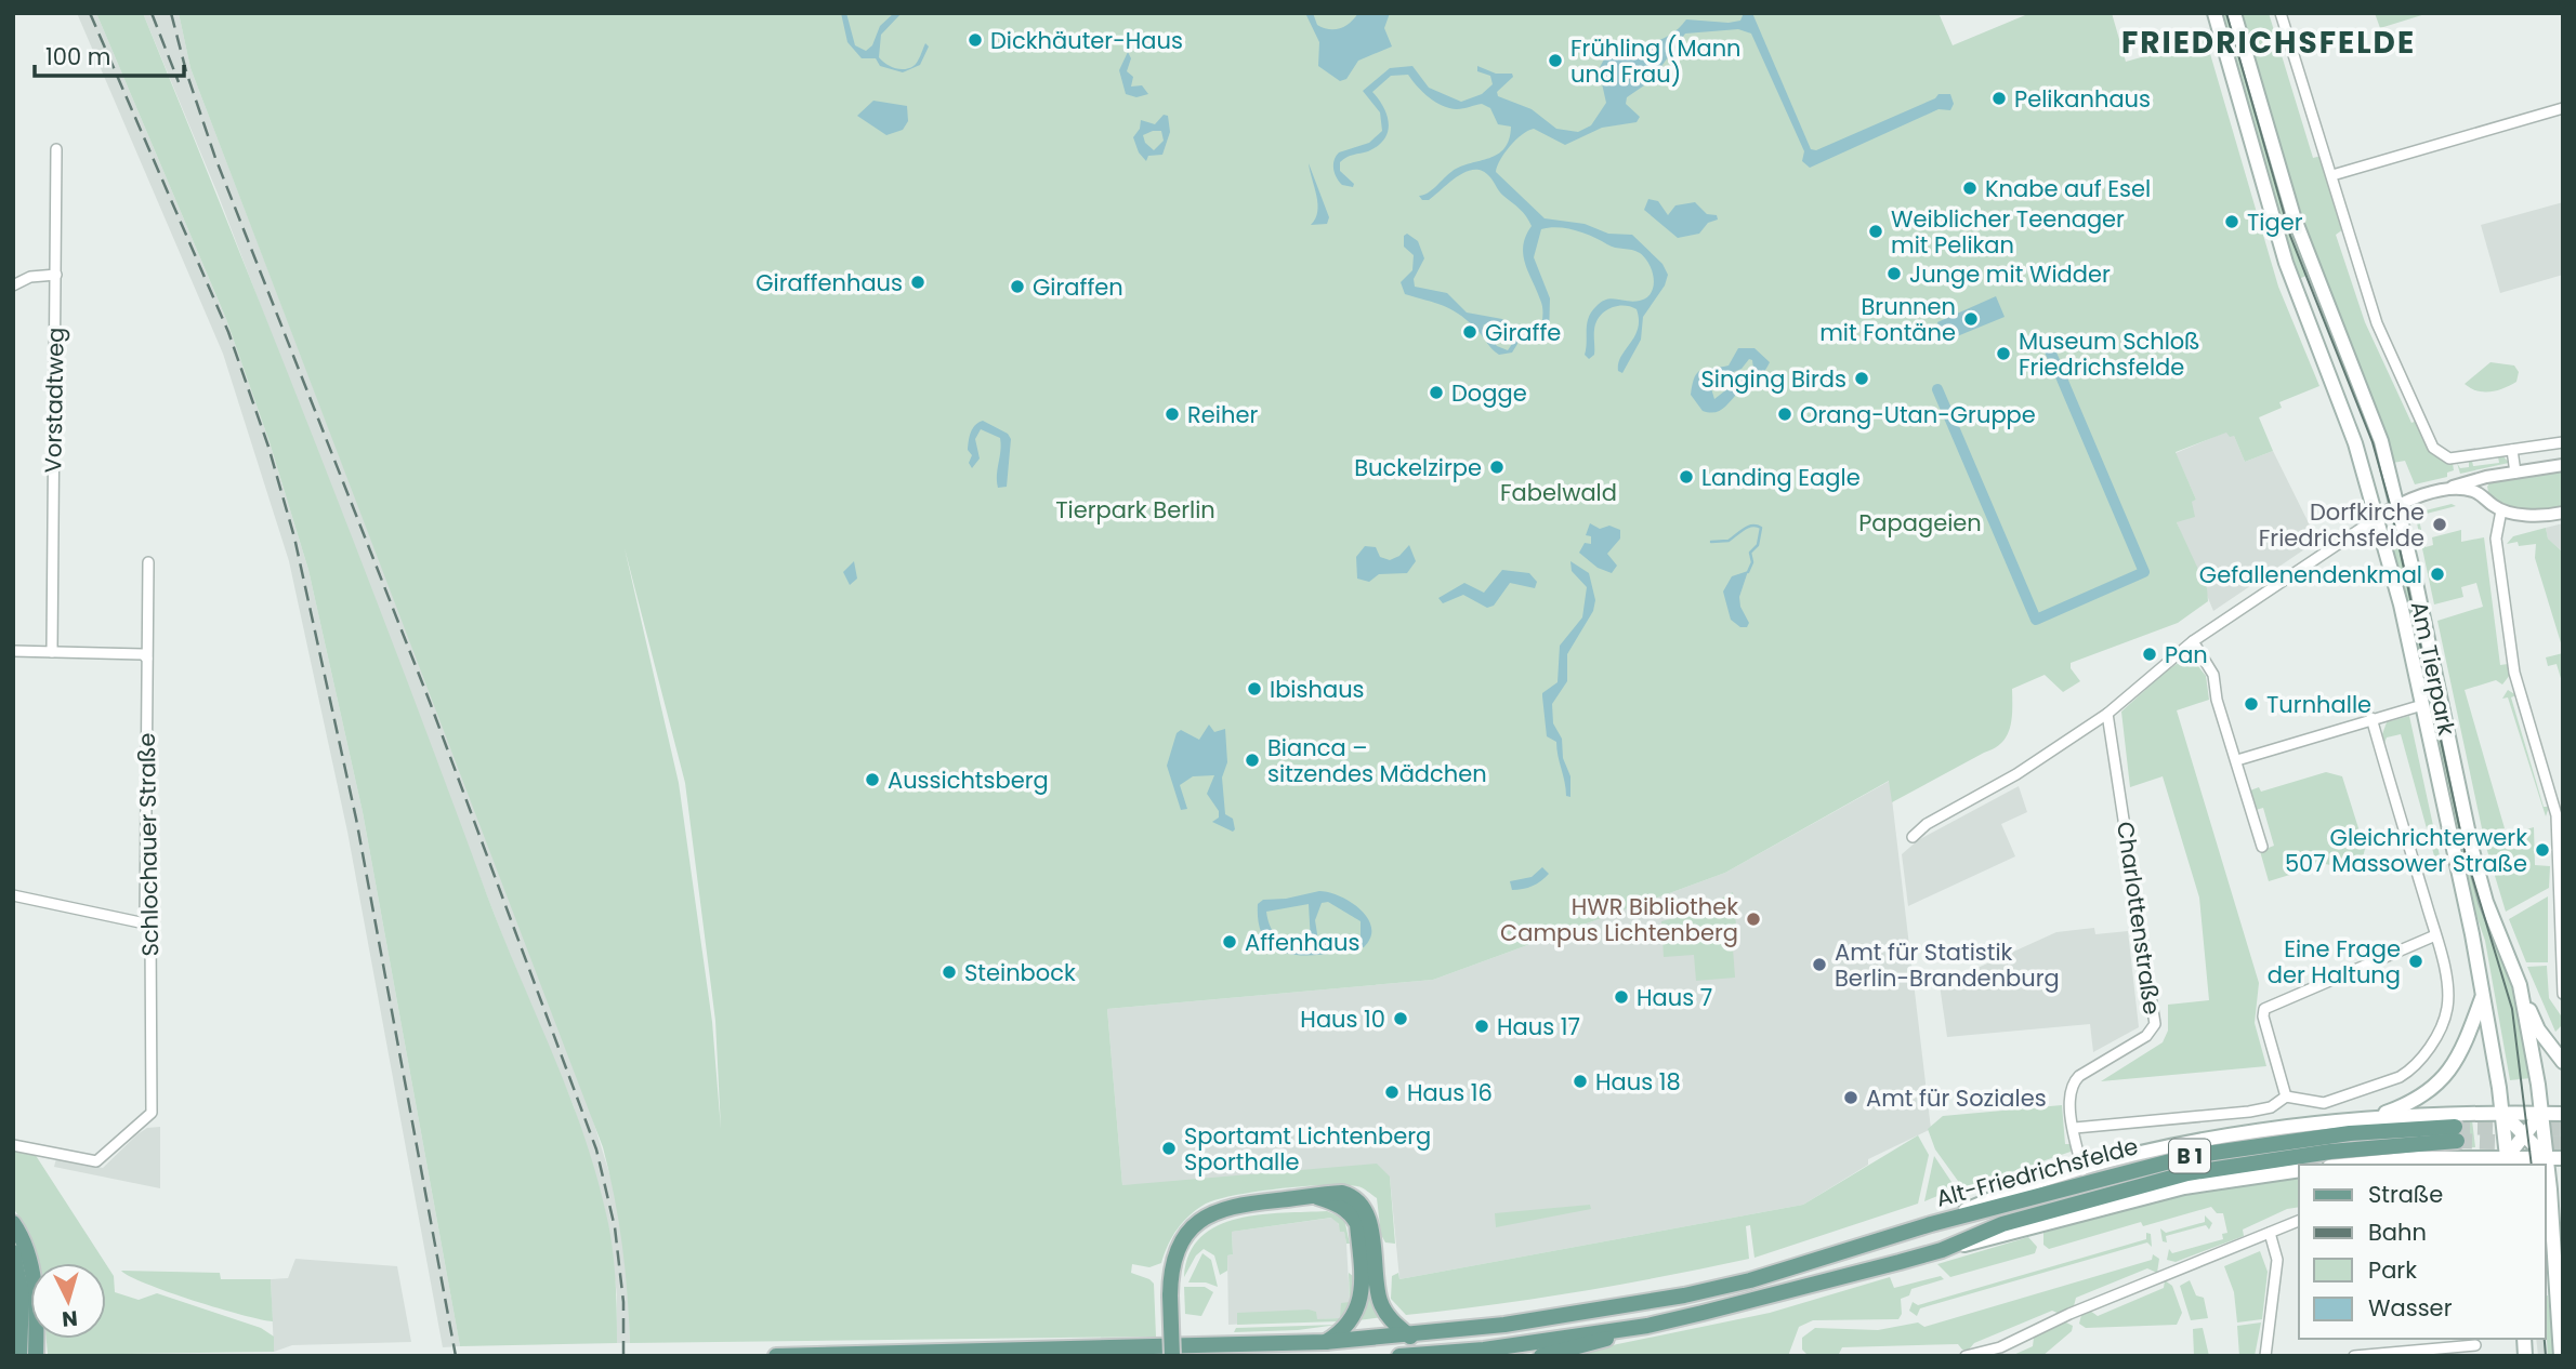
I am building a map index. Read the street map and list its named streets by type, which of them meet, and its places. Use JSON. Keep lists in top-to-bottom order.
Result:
{
  "streets": {
    "main road": ["Am Tierpark", "B 1", "Alt-Friedrichsfelde"],
    "street": ["Vorstadtweg", "Schlochauer Straße", "Charlottenstraße"]
  },
  "crossings": [
    ["Am Tierpark", "Alt-Friedrichsfelde"],
    ["Charlottenstraße", "Alt-Friedrichsfelde"],
    ["B 1", "Alt-Friedrichsfelde"]
  ],
  "districts": ["FRIEDRICHSFELDE"],
  "parks": ["Fabelwald", "Tierpark Berlin", "Papageien"],
  "places": [
    "Dickhäuter-Haus",
    "Frühling (Mann und Frau)",
    "Pelikanhaus",
    "Knabe auf Esel",
    "Tiger",
    "Weiblicher Teenager mit Pelikan",
    "Junge mit Widder",
    "Giraffenhaus",
    "Giraffen",
    "Brunnen mit Fontäne",
    "Giraffe",
    "Museum Schloß Friedrichsfelde",
    "Singing Birds",
    "Dogge",
    "Reiher",
    "Orang-Utan-Gruppe",
    "Buckelzirpe",
    "Landing Eagle",
    "Dorfkirche Friedrichsfelde",
    "Gefallenendenkmal",
    "Pan",
    "Ibishaus",
    "Turnhalle",
    "Bianca – sitzendes Mädchen",
    "Aussichtsberg",
    "Gleichrichterwerk 507 Massower Straße",
    "HWR Bibliothek Campus Lichtenberg",
    "Affenhaus",
    "Eine Frage der Haltung",
    "Amt für Statistik Berlin-Brandenburg",
    "Steinbock",
    "Haus 7",
    "Haus 10",
    "Haus 17",
    "Haus 18",
    "Haus 16",
    "Amt für Soziales",
    "Sportamt Lichtenberg Sporthalle"
  ],
  "legend": [
    "Straße",
    "Bahn",
    "Park",
    "Wasser"
  ],
  "scale_bar": "100 m",
  "north": "bottom"
}
